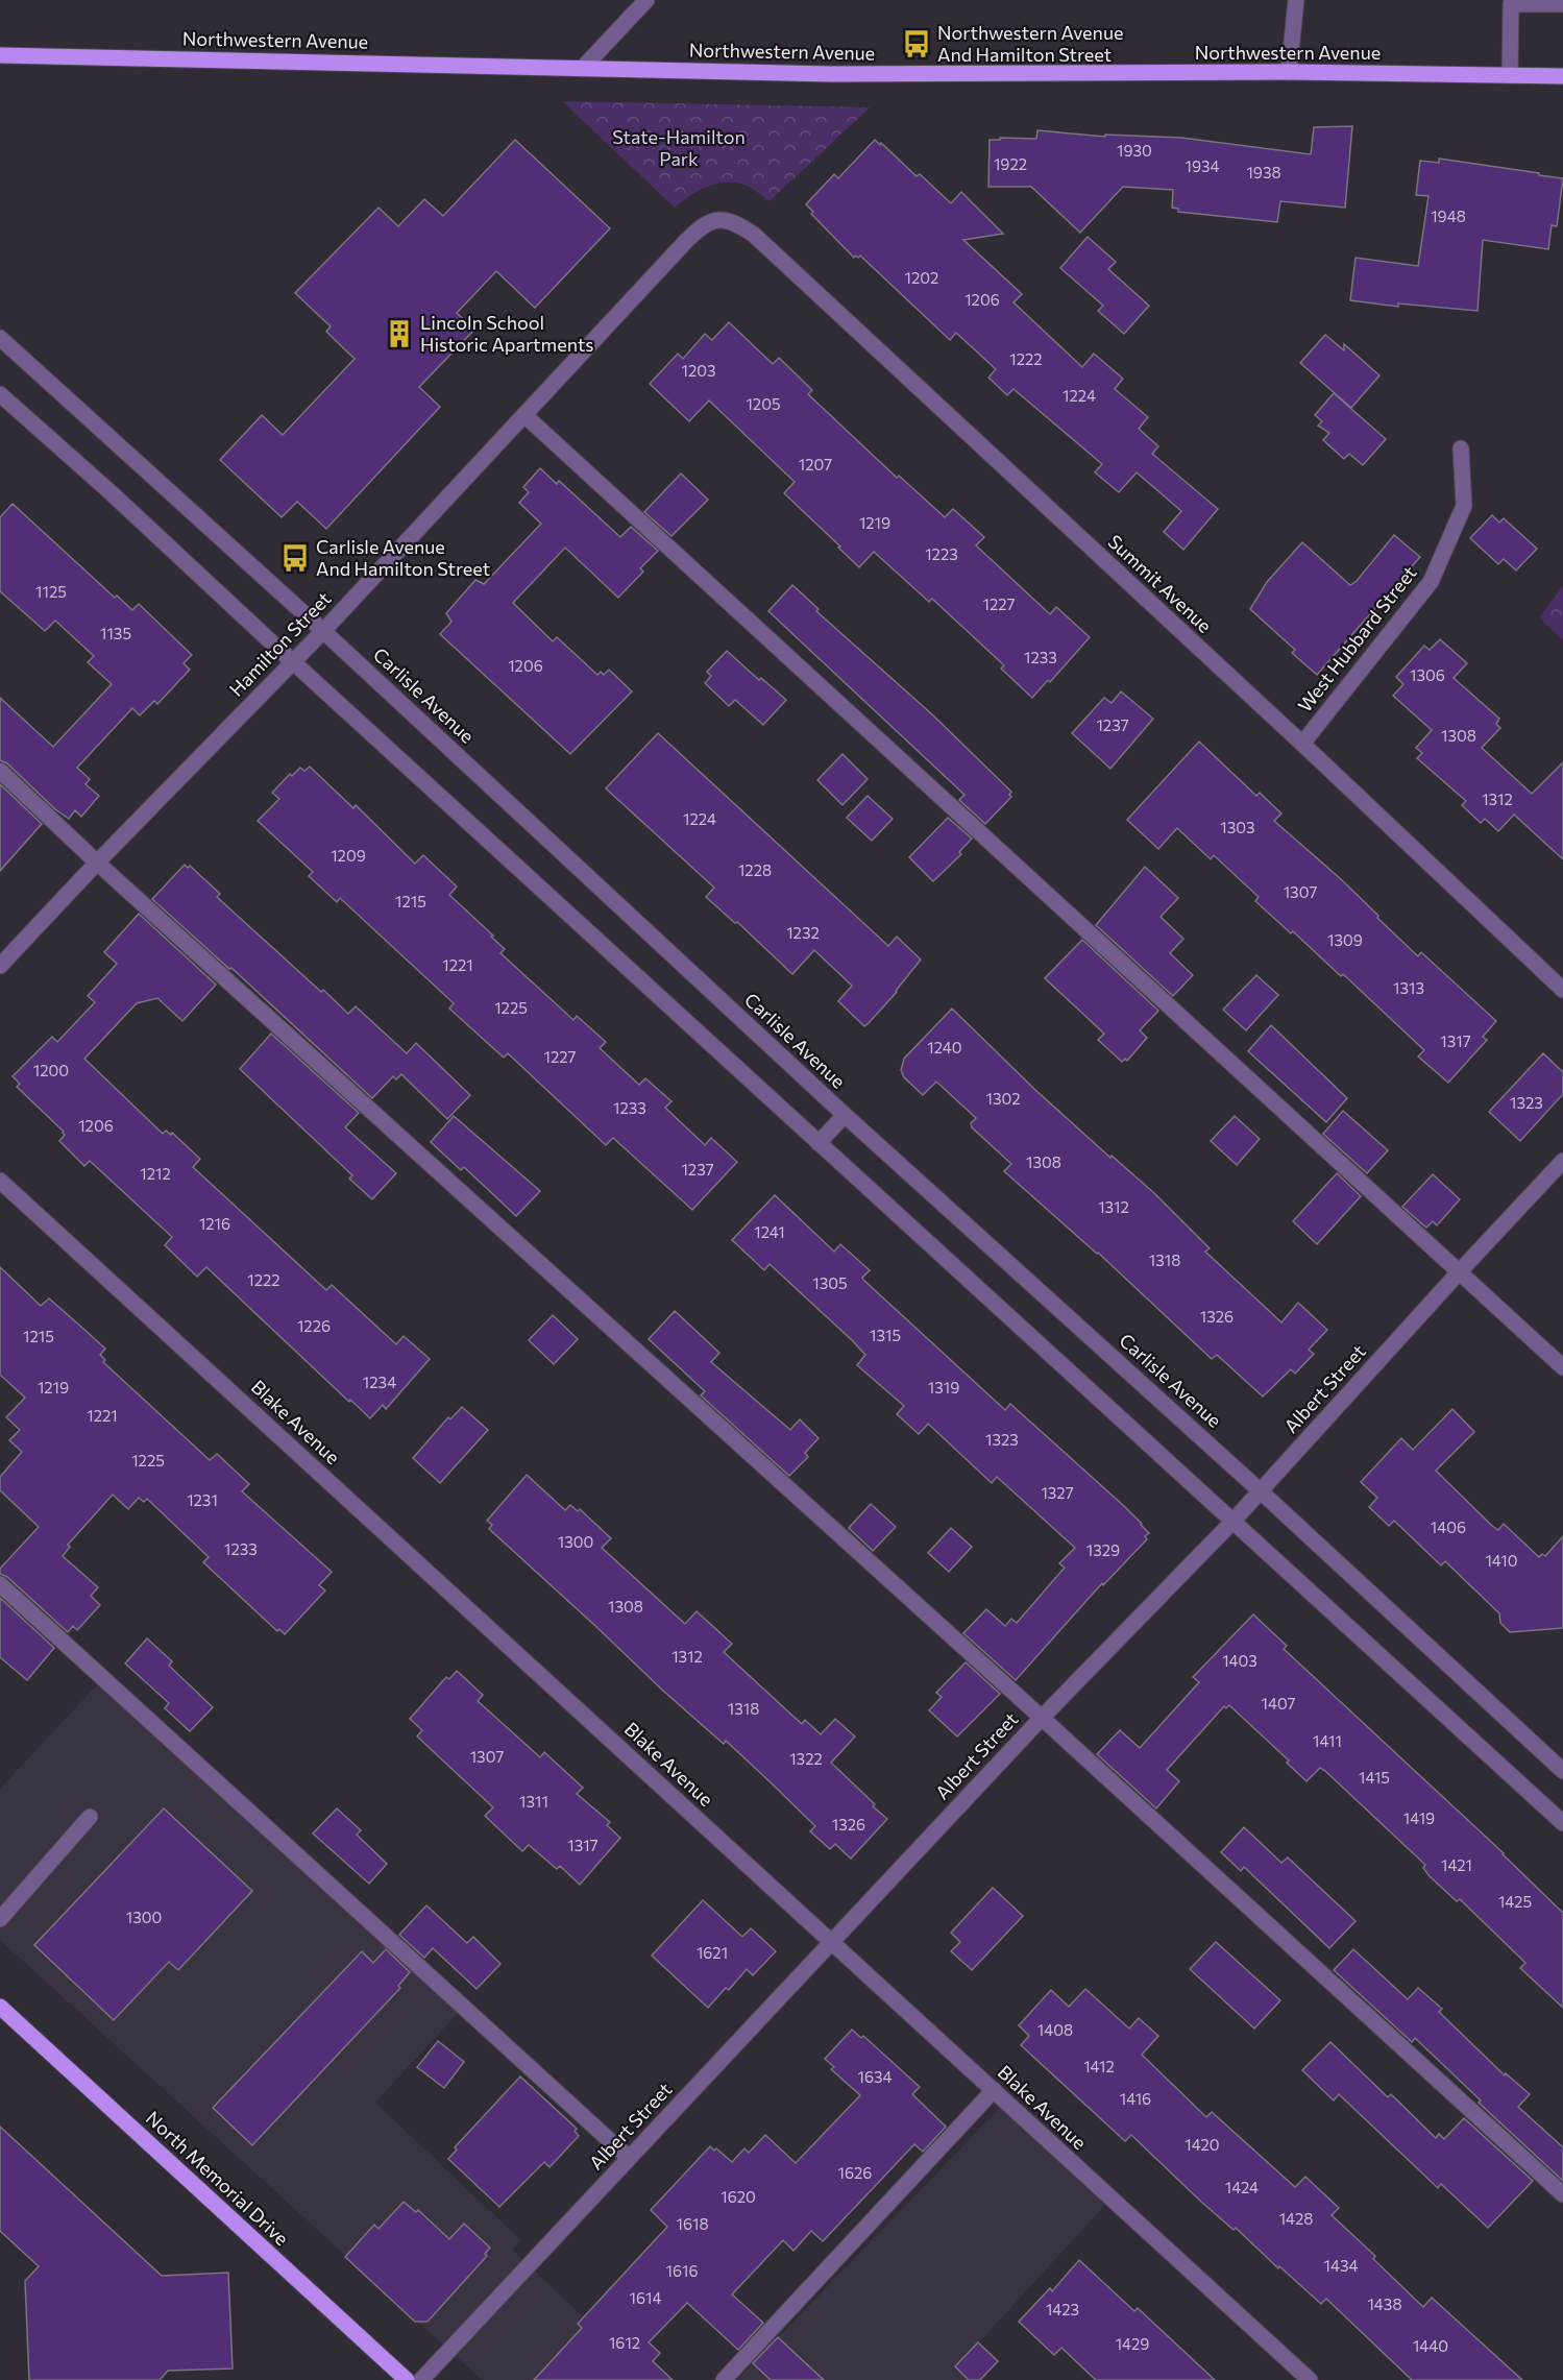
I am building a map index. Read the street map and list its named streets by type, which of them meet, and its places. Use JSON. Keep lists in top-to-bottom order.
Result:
{
  "streets": {
    "main road": ["Northwestern Avenue", "North Memorial Drive"],
    "street": [
      "Summit Avenue",
      "West Hubbard Street",
      "Hamilton Street",
      "Carlisle Avenue",
      "Albert Street",
      "Blake Avenue"
    ]
  },
  "crossings": [
    ["Summit Avenue", "West Hubbard Street"],
    ["Summit Avenue", "Hamilton Street"],
    ["Hamilton Street", "Carlisle Avenue"],
    ["Carlisle Avenue", "Albert Street"],
    ["Albert Street", "Blake Avenue"]
  ],
  "parks": ["State-Hamilton Park"],
  "places": {
    "bus stop": ["Northwestern Avenue And Hamilton Street", "Carlisle Avenue And Hamilton Street"],
    "building": ["Lincoln School Historic Apartments"]
  },
  "house_numbers": [
    "1930",
    "1922",
    "1934",
    "1938",
    "1948",
    "1202",
    "1206",
    "1222",
    "1203",
    "1224",
    "1205",
    "1207",
    "1219",
    "1223",
    "1125",
    "1227",
    "1135",
    "1233",
    "1206",
    "1306",
    "1237",
    "1308",
    "1312",
    "1224",
    "1303",
    "1209",
    "1228",
    "1307",
    "1215",
    "1232",
    "1309",
    "1221",
    "1313",
    "1225",
    "1317",
    "1240",
    "1227",
    "1200",
    "1302",
    "1323",
    "1233",
    "1206",
    "1308",
    "1237",
    "1212",
    "1312",
    "1216",
    "1241",
    "1318",
    "1222",
    "1305",
    "1326",
    "1226",
    "1315",
    "1215",
    "1234",
    "1219",
    "1319",
    "1221",
    "1323",
    "1225",
    "1327",
    "1231",
    "1406",
    "1300",
    "1233",
    "1329",
    "1410",
    "1308",
    "1312",
    "1403",
    "1407",
    "1318",
    "1411",
    "1307",
    "1322",
    "1415",
    "1311",
    "1419",
    "1326",
    "1317",
    "1421",
    "1425",
    "1300",
    "1621",
    "1408",
    "1412",
    "1634",
    "1416",
    "1420",
    "1626",
    "1424",
    "1620",
    "1428",
    "1618",
    "1434",
    "1616",
    "1614",
    "1438",
    "1423",
    "1612",
    "1429",
    "1440"
  ]
}
